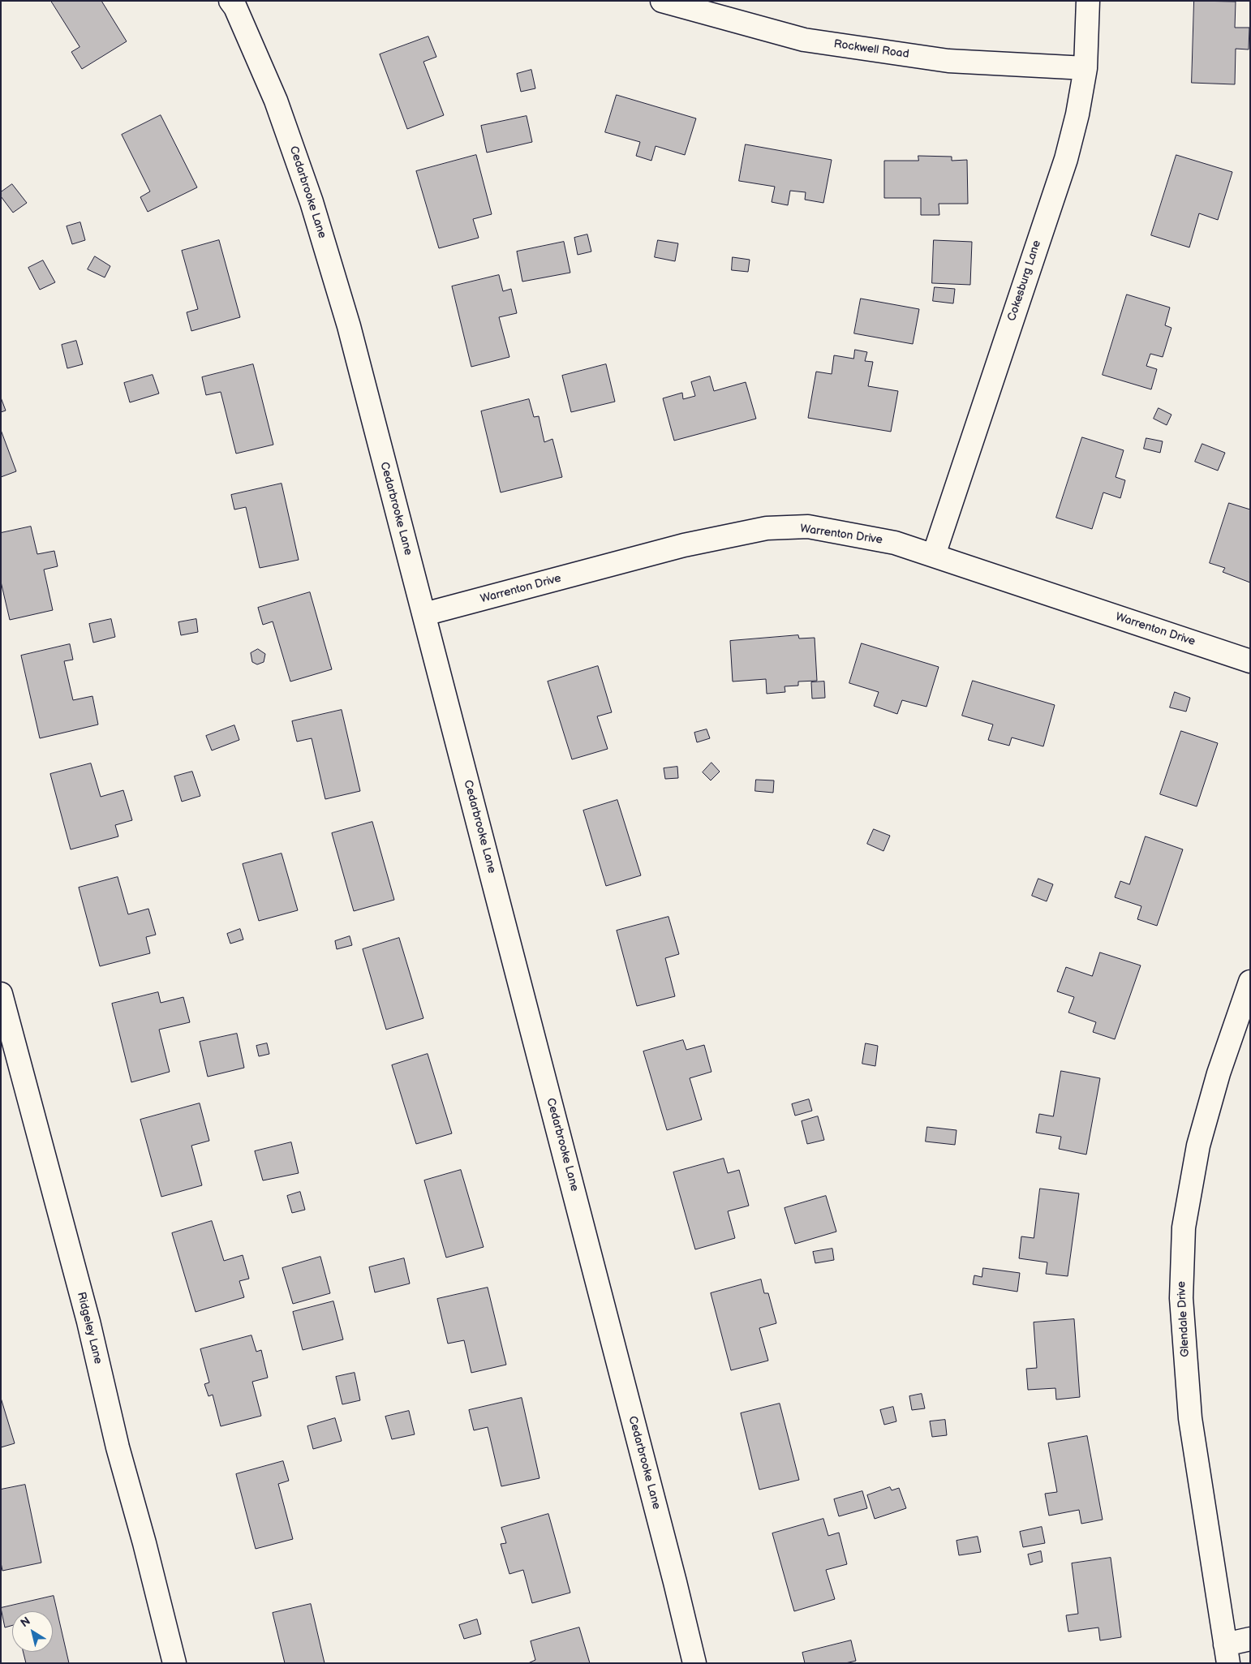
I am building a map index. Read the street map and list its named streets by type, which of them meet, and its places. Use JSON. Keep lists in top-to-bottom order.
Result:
{
  "streets": {
    "street": [
      "Rockwell Road",
      "Cedarbrooke Lane",
      "Cokesburg Lane",
      "Warrenton Drive",
      "Glendale Drive",
      "Ridgeley Lane"
    ]
  },
  "crossings": [
    ["Rockwell Road", "Cokesburg Lane"],
    ["Cedarbrooke Lane", "Warrenton Drive"],
    ["Cokesburg Lane", "Warrenton Drive"]
  ],
  "north": "top left"
}
